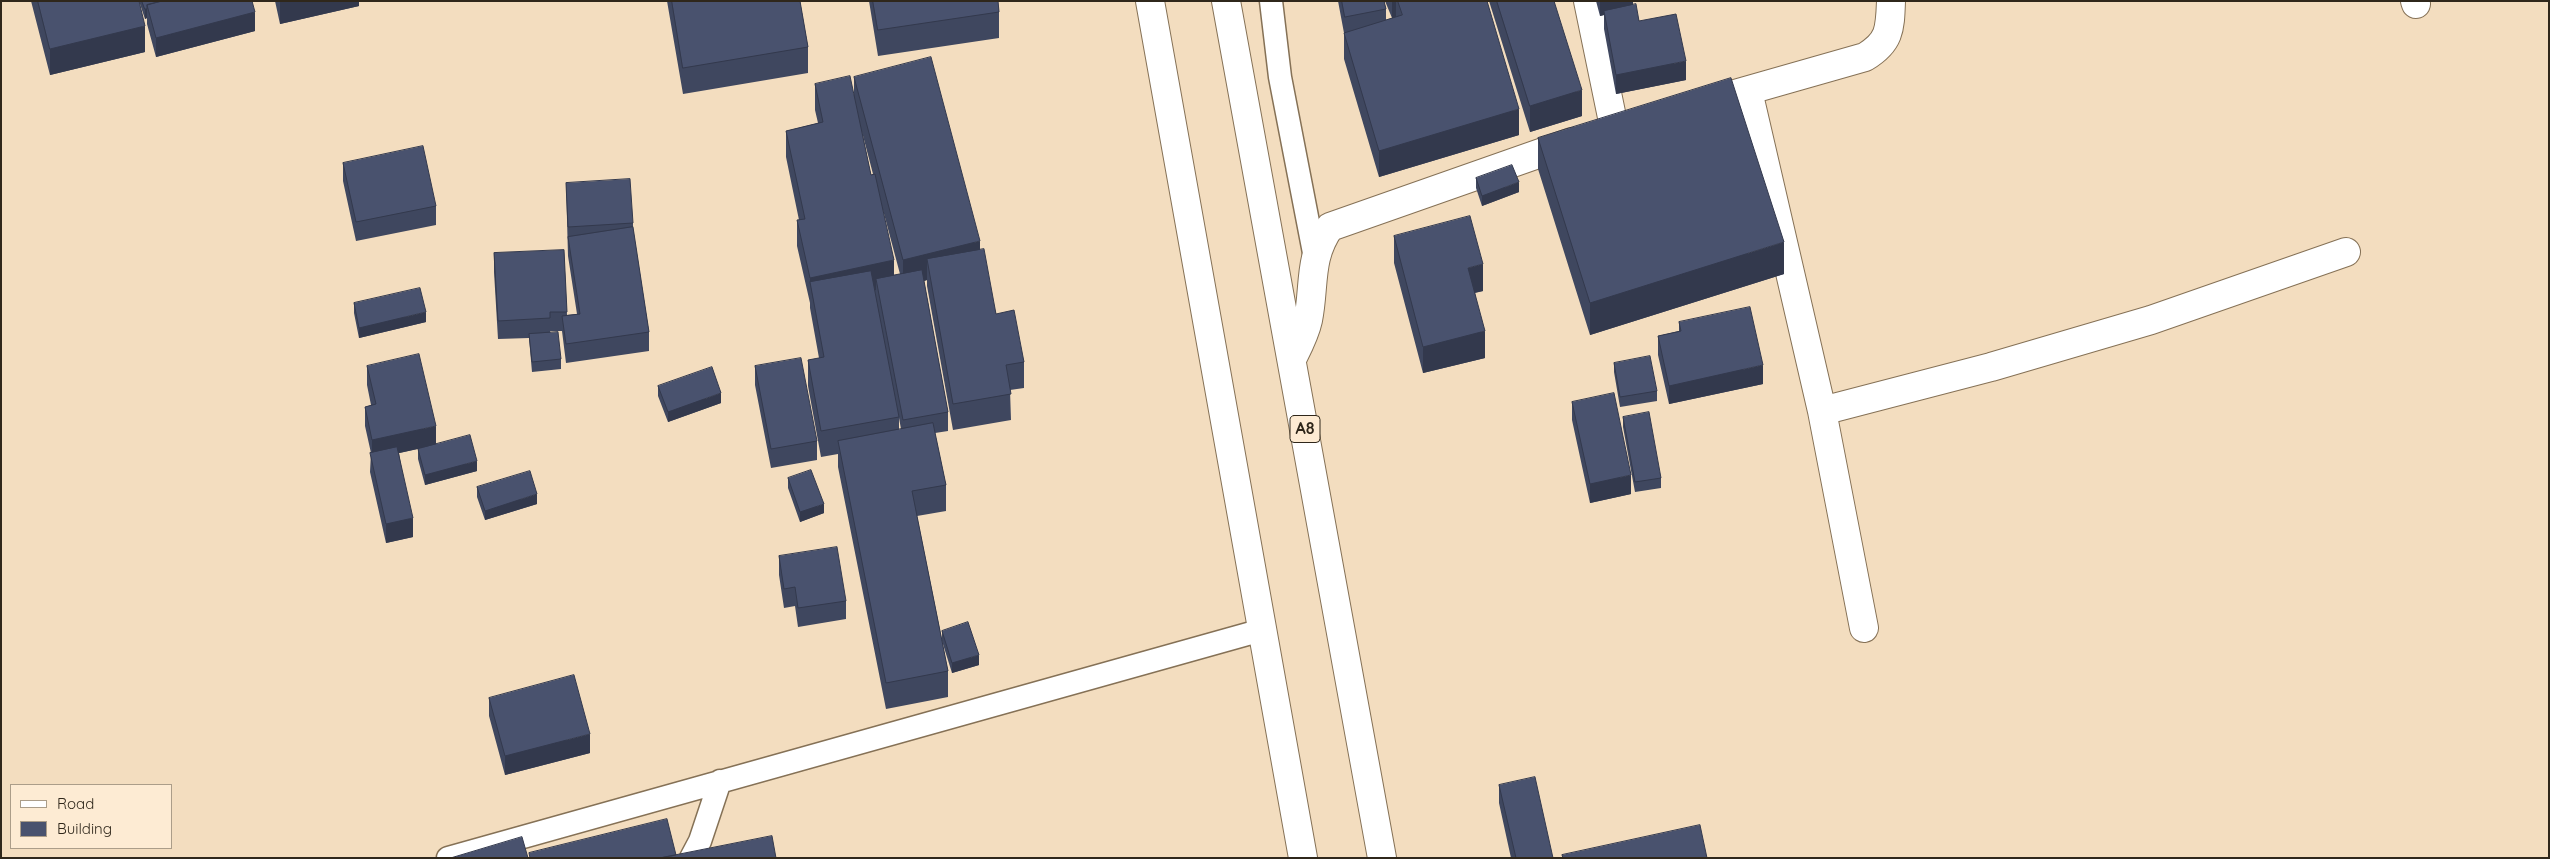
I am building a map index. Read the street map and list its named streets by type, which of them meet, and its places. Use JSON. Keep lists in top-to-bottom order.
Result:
{
  "streets": {
    "main road": ["A8"]
  },
  "legend": ["Road", "Building"]
}
